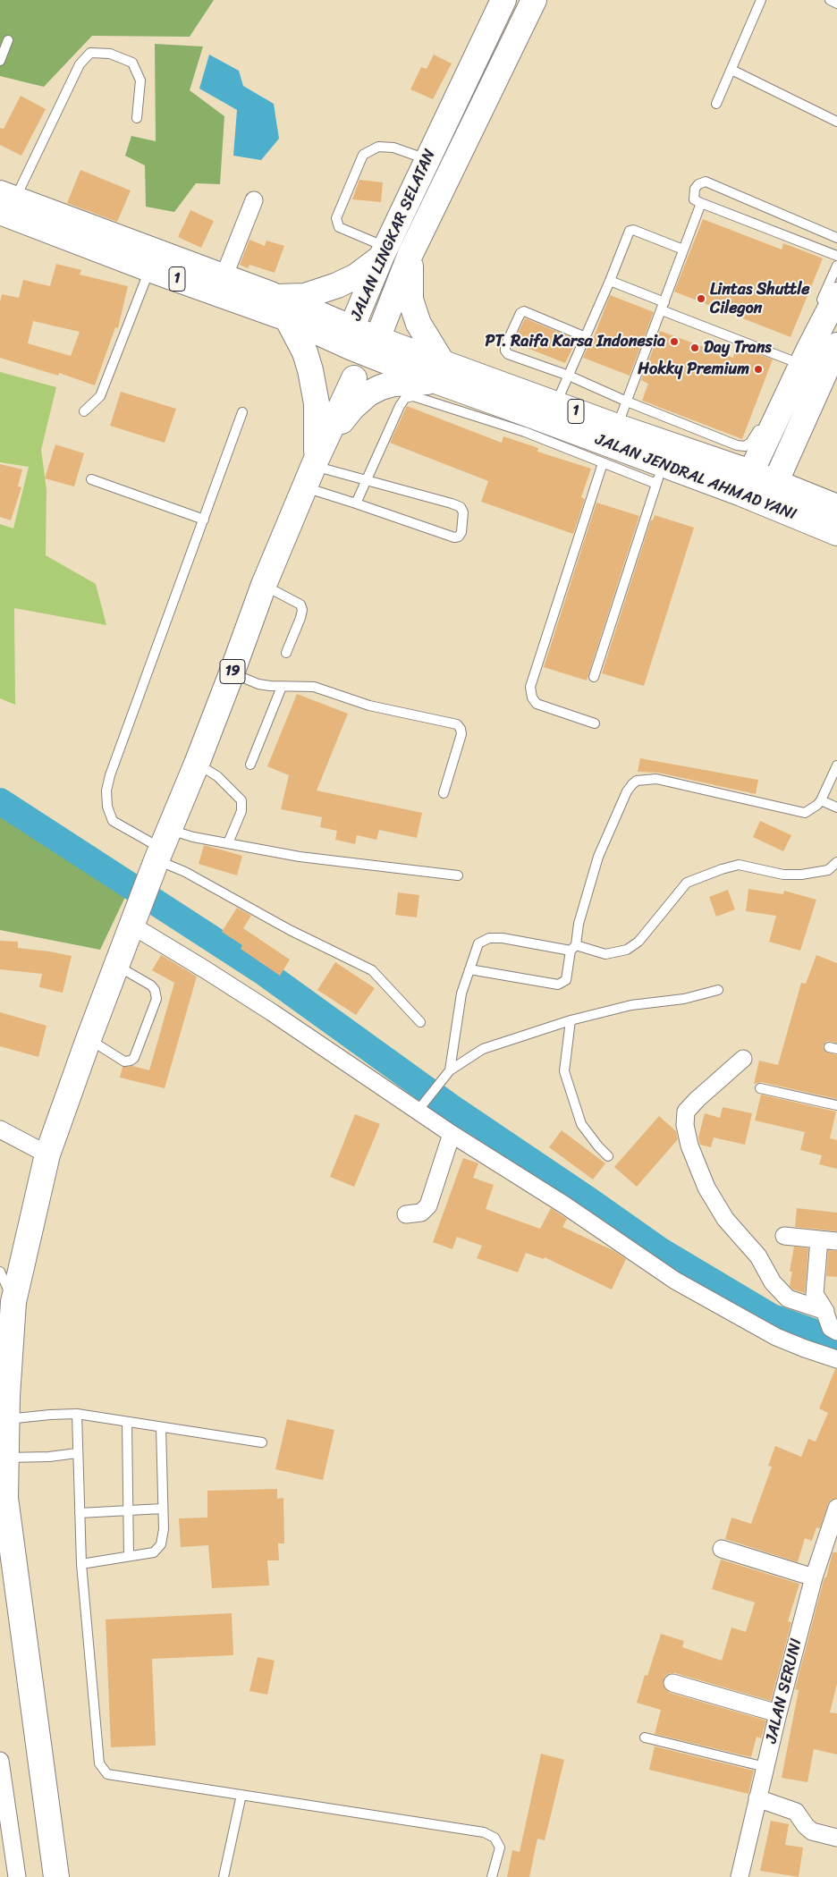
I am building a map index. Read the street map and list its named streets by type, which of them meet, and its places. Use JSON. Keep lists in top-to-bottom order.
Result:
{
  "streets": {
    "main road": [
      "JALAN LINGKAR SELATAN",
      "1",
      "JALAN JENDRAL AHMAD YANI",
      "19"
    ],
    "street": ["JALAN SERUNI"]
  },
  "crossings": [
    ["JALAN LINGKAR SELATAN", "1"],
    ["JALAN LINGKAR SELATAN", "JALAN JENDRAL AHMAD YANI"],
    ["JALAN LINGKAR SELATAN", "19"],
    ["1", "JALAN JENDRAL AHMAD YANI"],
    ["1", "19"],
    ["JALAN JENDRAL AHMAD YANI", "19"]
  ],
  "places": [
    "Lintas Shuttle Cilegon",
    "PT. Raifa Karsa Indonesia",
    "Day Trans",
    "Hokky Premium"
  ]
}
